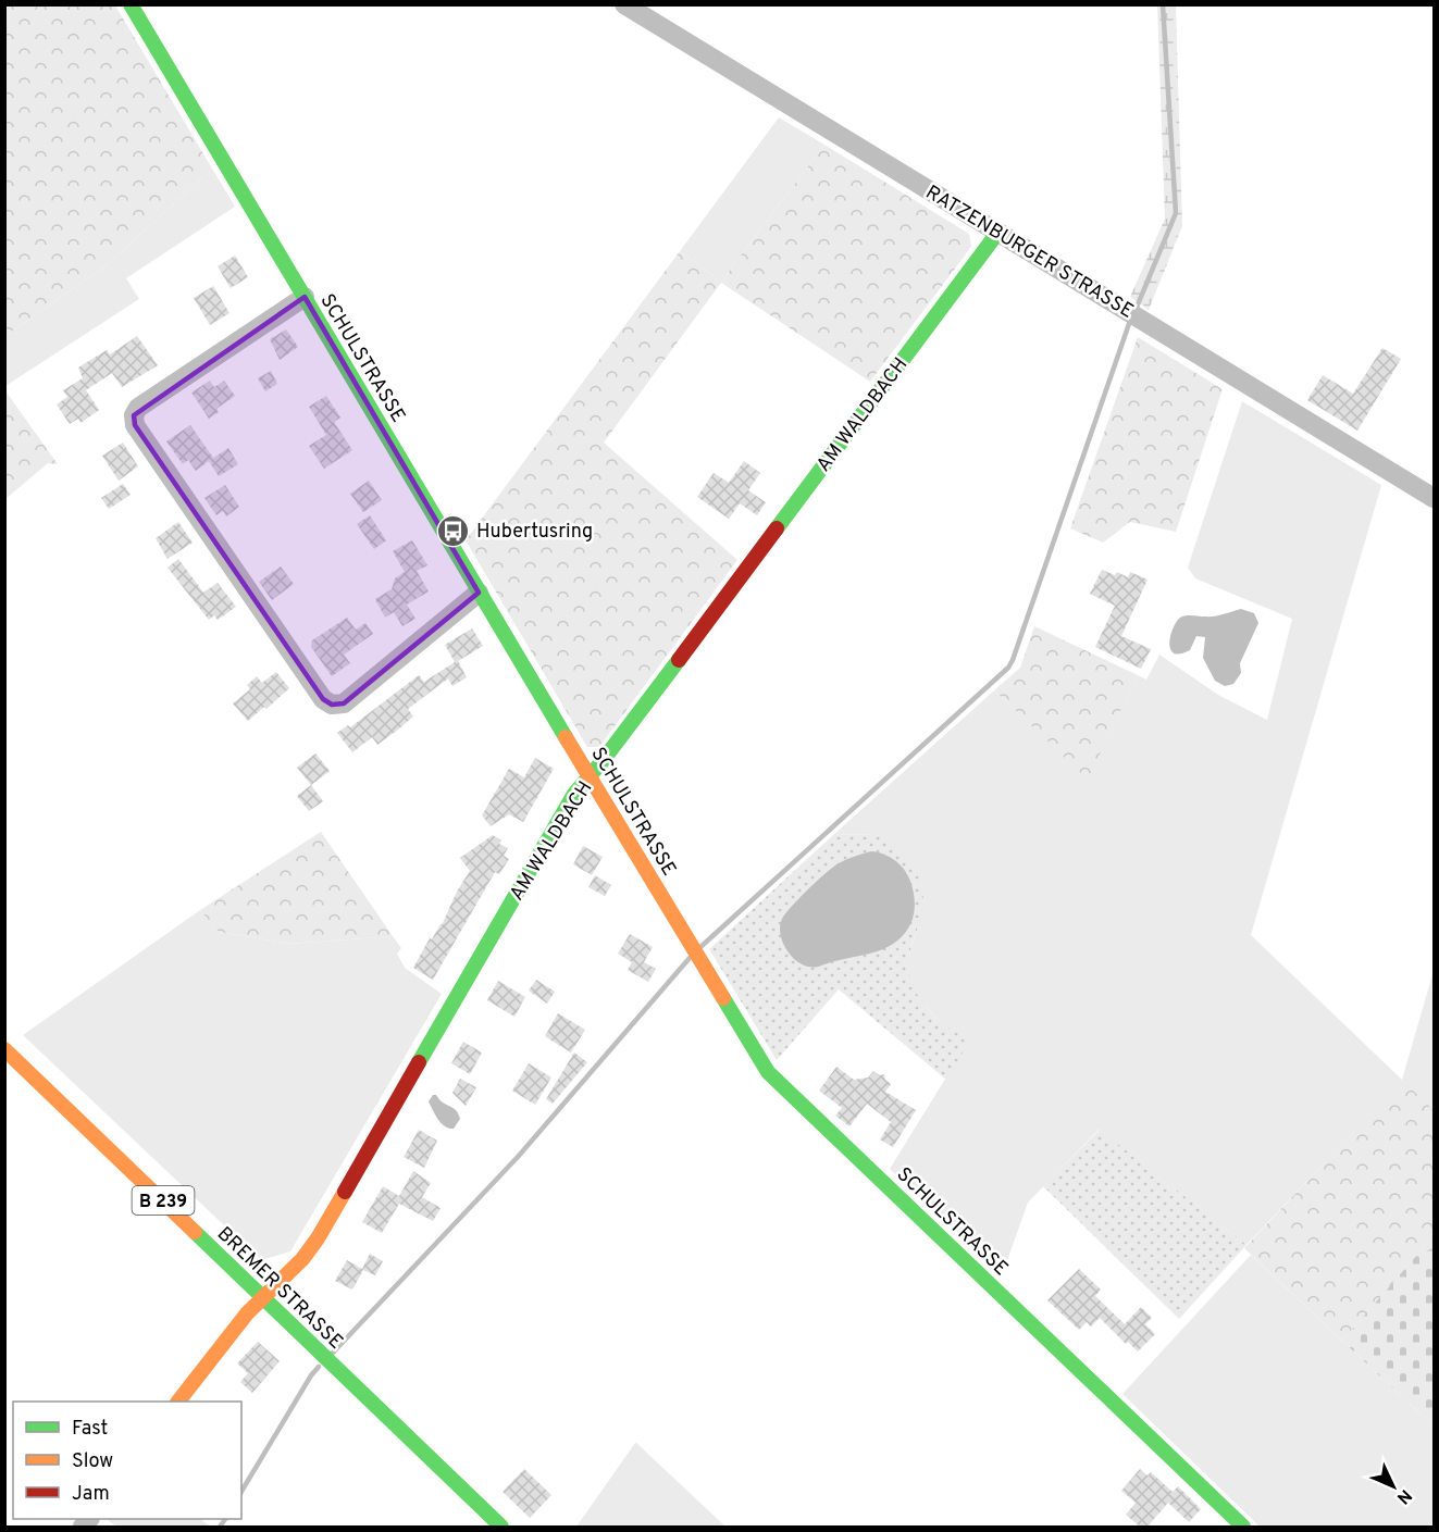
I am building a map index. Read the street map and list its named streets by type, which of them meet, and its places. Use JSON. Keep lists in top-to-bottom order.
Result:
{
  "streets": {
    "street": [
      "RATZENBURGER STRASSE",
      "SCHULSTRASSE",
      "AM WALDBACH",
      "B 239",
      "BREMER STRASSE"
    ]
  },
  "crossings": [
    ["RATZENBURGER STRASSE", "AM WALDBACH"],
    ["SCHULSTRASSE", "AM WALDBACH"],
    ["AM WALDBACH", "BREMER STRASSE"]
  ],
  "places": {
    "bus stop": ["Hubertusring"]
  },
  "legend": ["Fast", "Slow", "Jam"],
  "north": "bottom right"
}
